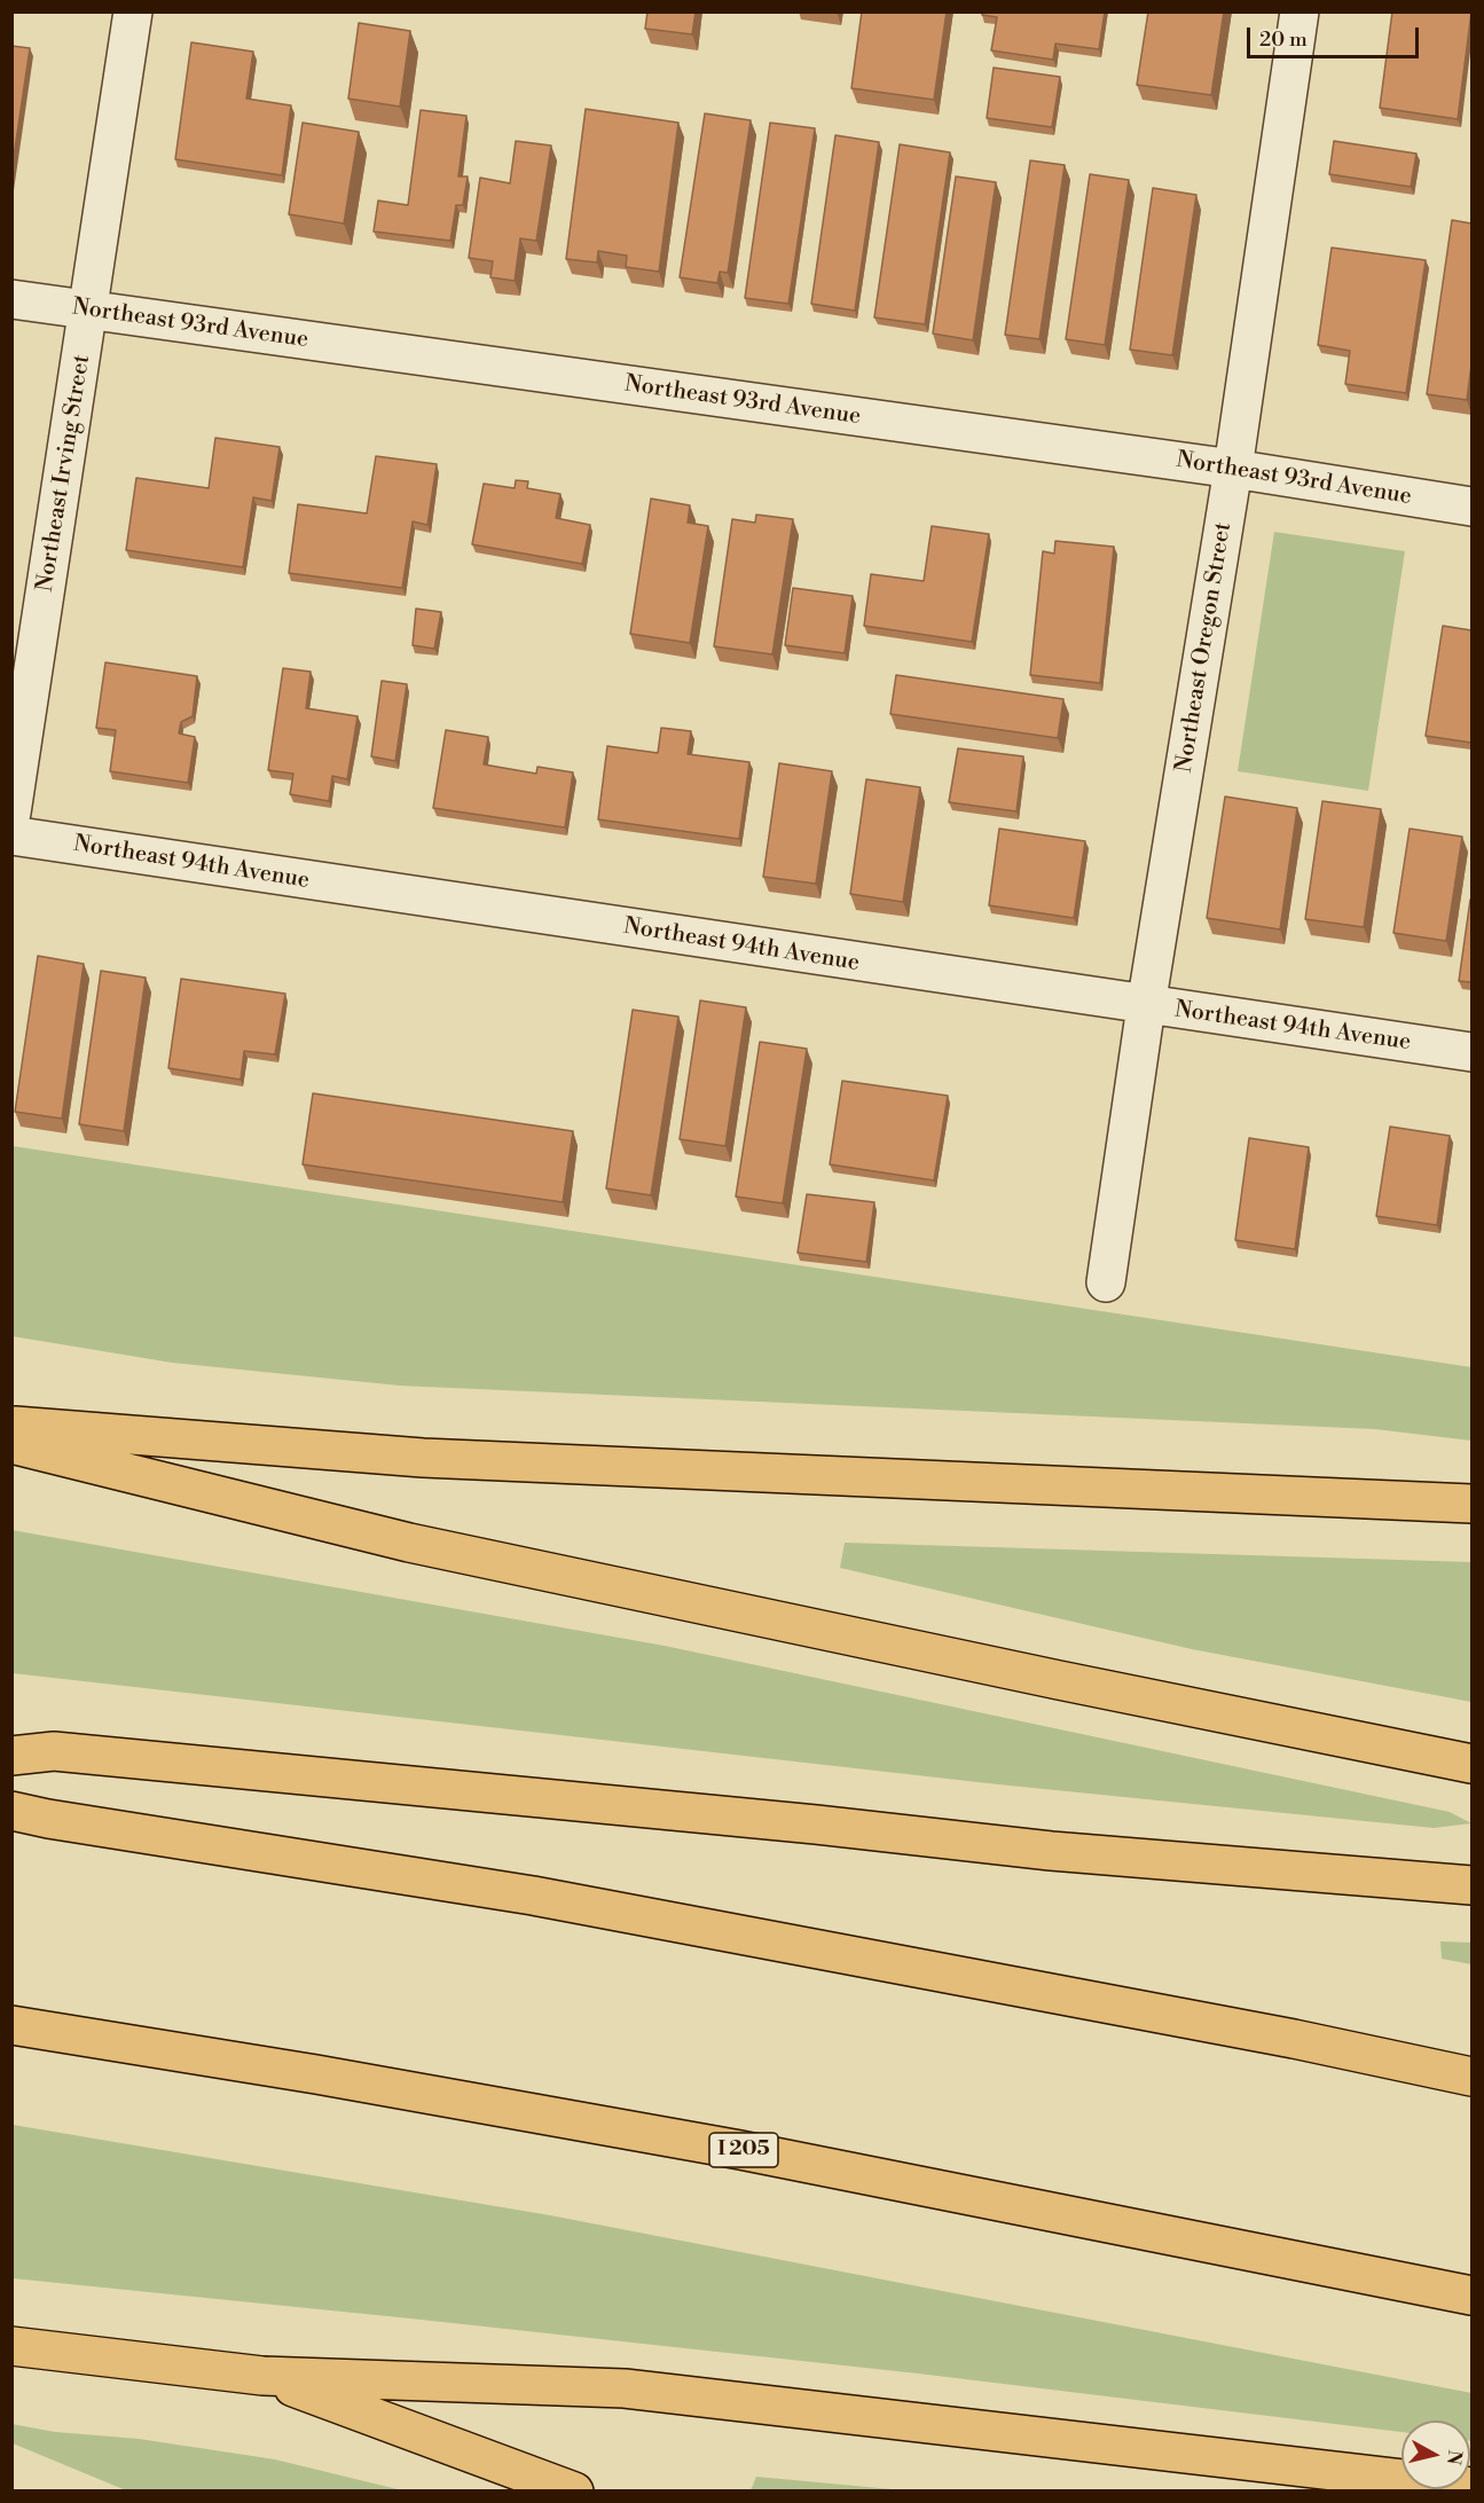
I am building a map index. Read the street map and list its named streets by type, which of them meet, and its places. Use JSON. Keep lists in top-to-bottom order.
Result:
{
  "streets": {
    "highway": ["I 205"],
    "street": [
      "Northeast 93rd Avenue",
      "Northeast Irving Street",
      "Northeast Oregon Street",
      "Northeast 94th Avenue"
    ]
  },
  "crossings": [
    ["Northeast 93rd Avenue", "Northeast Irving Street"],
    ["Northeast 93rd Avenue", "Northeast Oregon Street"],
    ["Northeast Oregon Street", "Northeast 94th Avenue"]
  ],
  "scale_bar": "20 m",
  "north": "right"
}
